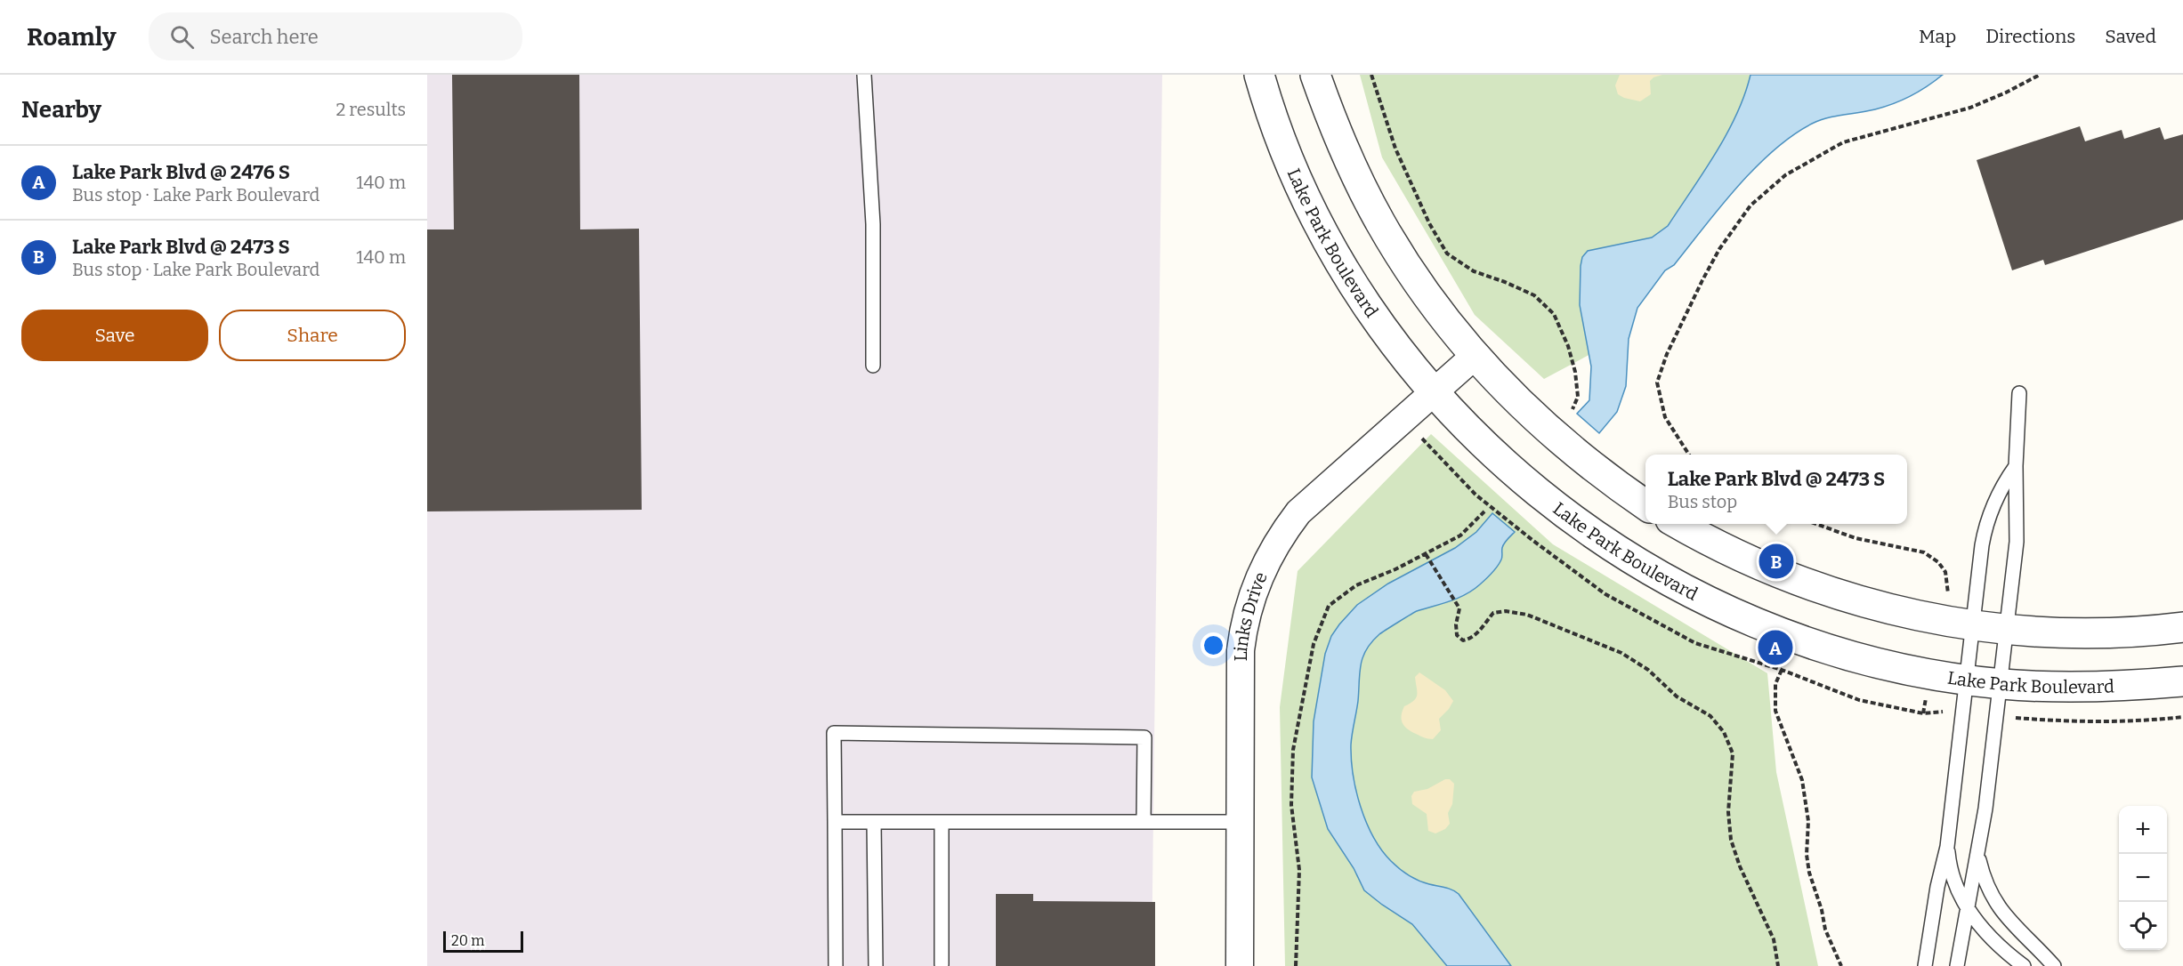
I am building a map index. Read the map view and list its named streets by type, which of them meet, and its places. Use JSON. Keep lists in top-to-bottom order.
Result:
{
  "streets": {
    "street": ["Lake Park Boulevard", "Links Drive"]
  },
  "crossings": [
    ["Lake Park Boulevard", "Links Drive"]
  ],
  "scale_bar": "20 m",
  "page": {
    "header": "Roamly",
    "search": "Search here",
    "nav": ["Map", "Directions", "Saved"],
    "heading": ["Nearby", "2 results"],
    "list": [
      {
        "mark": "A",
        "name": "Lake Park Blvd @ 2476 S",
        "note": "Bus stop · Lake Park Boulevard",
        "value": "140 m"
      },
      {
        "mark": "B",
        "name": "Lake Park Blvd @ 2473 S",
        "note": "Bus stop · Lake Park Boulevard",
        "value": "140 m"
      }
    ],
    "buttons": ["Save", "Share"],
    "popup": ["Lake Park Blvd @ 2473 S", "Bus stop"],
    "pins": ["B", "A"],
    "map_buttons": ["+", "−"],
    "scale": "20 m"
  }
}
